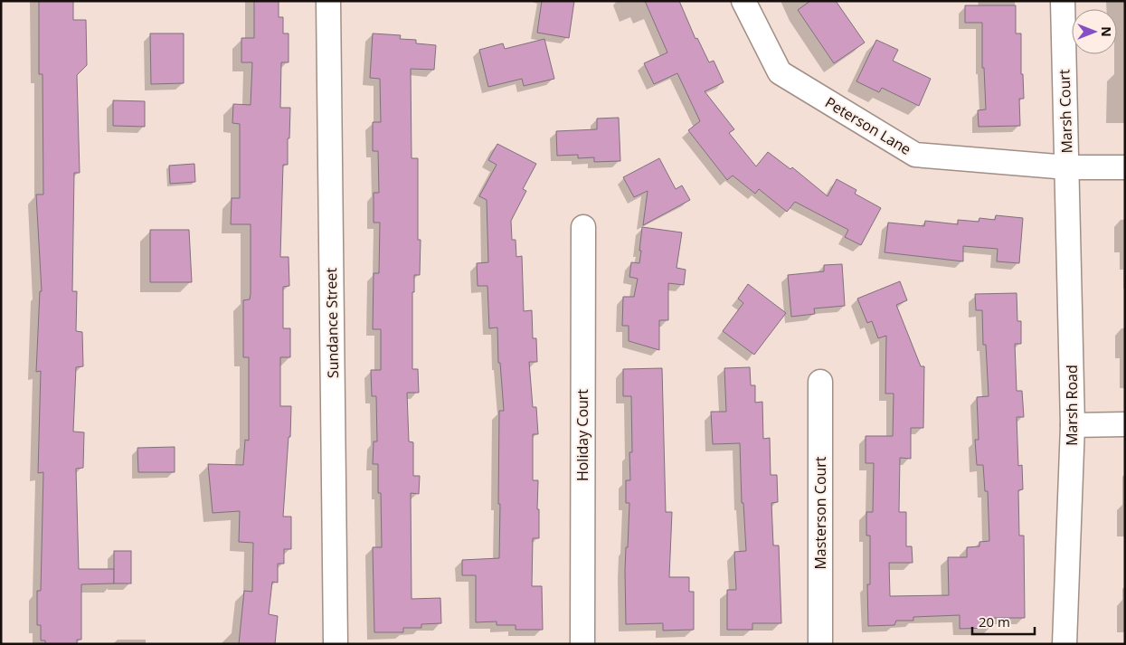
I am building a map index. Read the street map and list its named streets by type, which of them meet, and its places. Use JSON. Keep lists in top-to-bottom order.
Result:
{
  "streets": {
    "street": [
      "Marsh Court",
      "Peterson Lane",
      "Sundance Street",
      "Marsh Road",
      "Holiday Court",
      "Masterson Court"
    ]
  },
  "crossings": [
    ["Marsh Court", "Peterson Lane"],
    ["Marsh Court", "Marsh Road"],
    ["Peterson Lane", "Marsh Road"]
  ],
  "scale_bar": "20 m",
  "north": "right"
}
